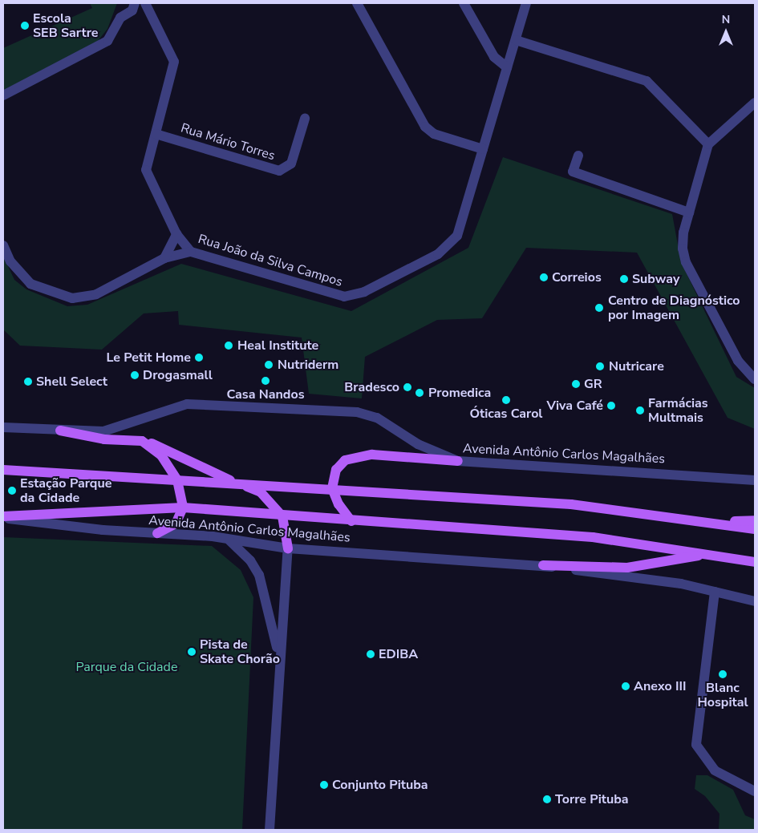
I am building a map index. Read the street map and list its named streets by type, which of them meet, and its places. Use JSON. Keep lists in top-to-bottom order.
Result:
{
  "streets": {
    "main road": ["Avenida Antônio Carlos Magalhães"],
    "street": ["Rua Mário Torres", "Rua João da Silva Campos"]
  },
  "crossings": [
    ["Rua Mário Torres", "Rua João da Silva Campos"]
  ],
  "parks": ["Parque da Cidade"],
  "places": [
    "Escola SEB Sartre",
    "Correios",
    "Subway",
    "Centro de Diagnóstico por Imagem",
    "Heal Institute",
    "Le Petit Home",
    "Nutriderm",
    "Nutricare",
    "Drogasmall",
    "Casa Nandos",
    "Shell Select",
    "GR",
    "Bradesco",
    "Promedica",
    "Óticas Carol",
    "Viva Café",
    "Farmácias Multmais",
    "Estação Parque da Cidade",
    "Pista de Skate Chorão",
    "EDIBA",
    "Blanc Hospital",
    "Anexo III",
    "Conjunto Pituba",
    "Torre Pituba"
  ],
  "north": "top"
}
